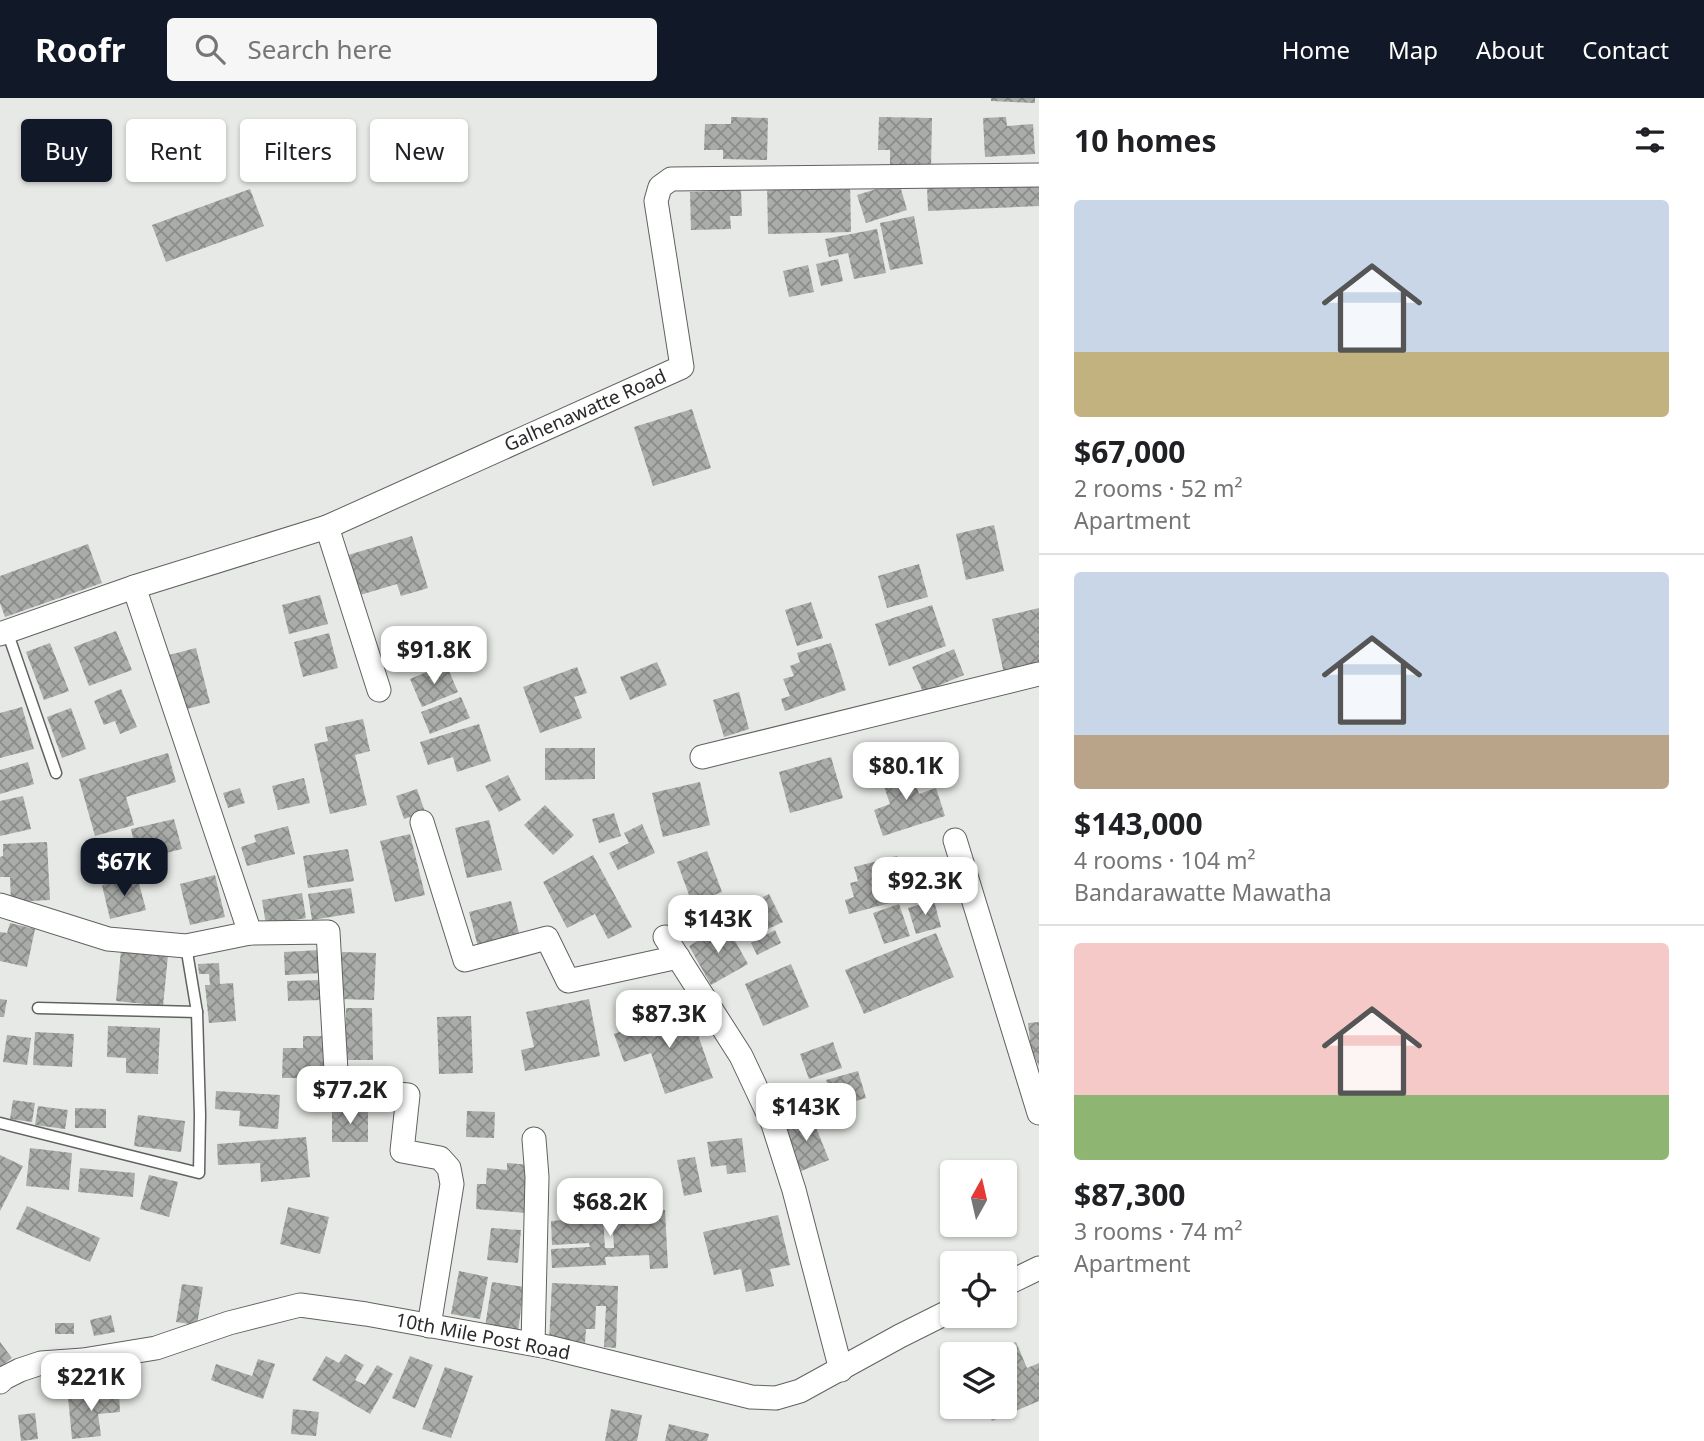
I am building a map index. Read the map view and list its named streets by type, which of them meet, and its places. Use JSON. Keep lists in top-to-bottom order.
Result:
{
  "streets": {
    "street": ["Galhenawatte Road", "10th Mile Post Road"]
  },
  "north": "top",
  "page": {
    "header": "Roofr",
    "search": "Search here",
    "nav": [
      "Home",
      "Map",
      "About",
      "Contact"
    ],
    "heading": "10 homes",
    "chip": [
      "Buy",
      "Rent",
      "Filters",
      "New"
    ],
    "list": [
      {
        "name": "$67,000",
        "note": "2 rooms · 52 m² · Apartment"
      },
      {
        "name": "$143,000",
        "note": "4 rooms · 104 m² · Bandarawatte Mawatha"
      },
      {
        "name": "$87,300",
        "note": "3 rooms · 74 m² · Apartment"
      }
    ],
    "price": [
      "$91.8K",
      "$80.1K",
      "$67K",
      "$92.3K",
      "$143K",
      "$87.3K",
      "$77.2K",
      "$143K",
      "$68.2K",
      "$221K"
    ]
  }
}
